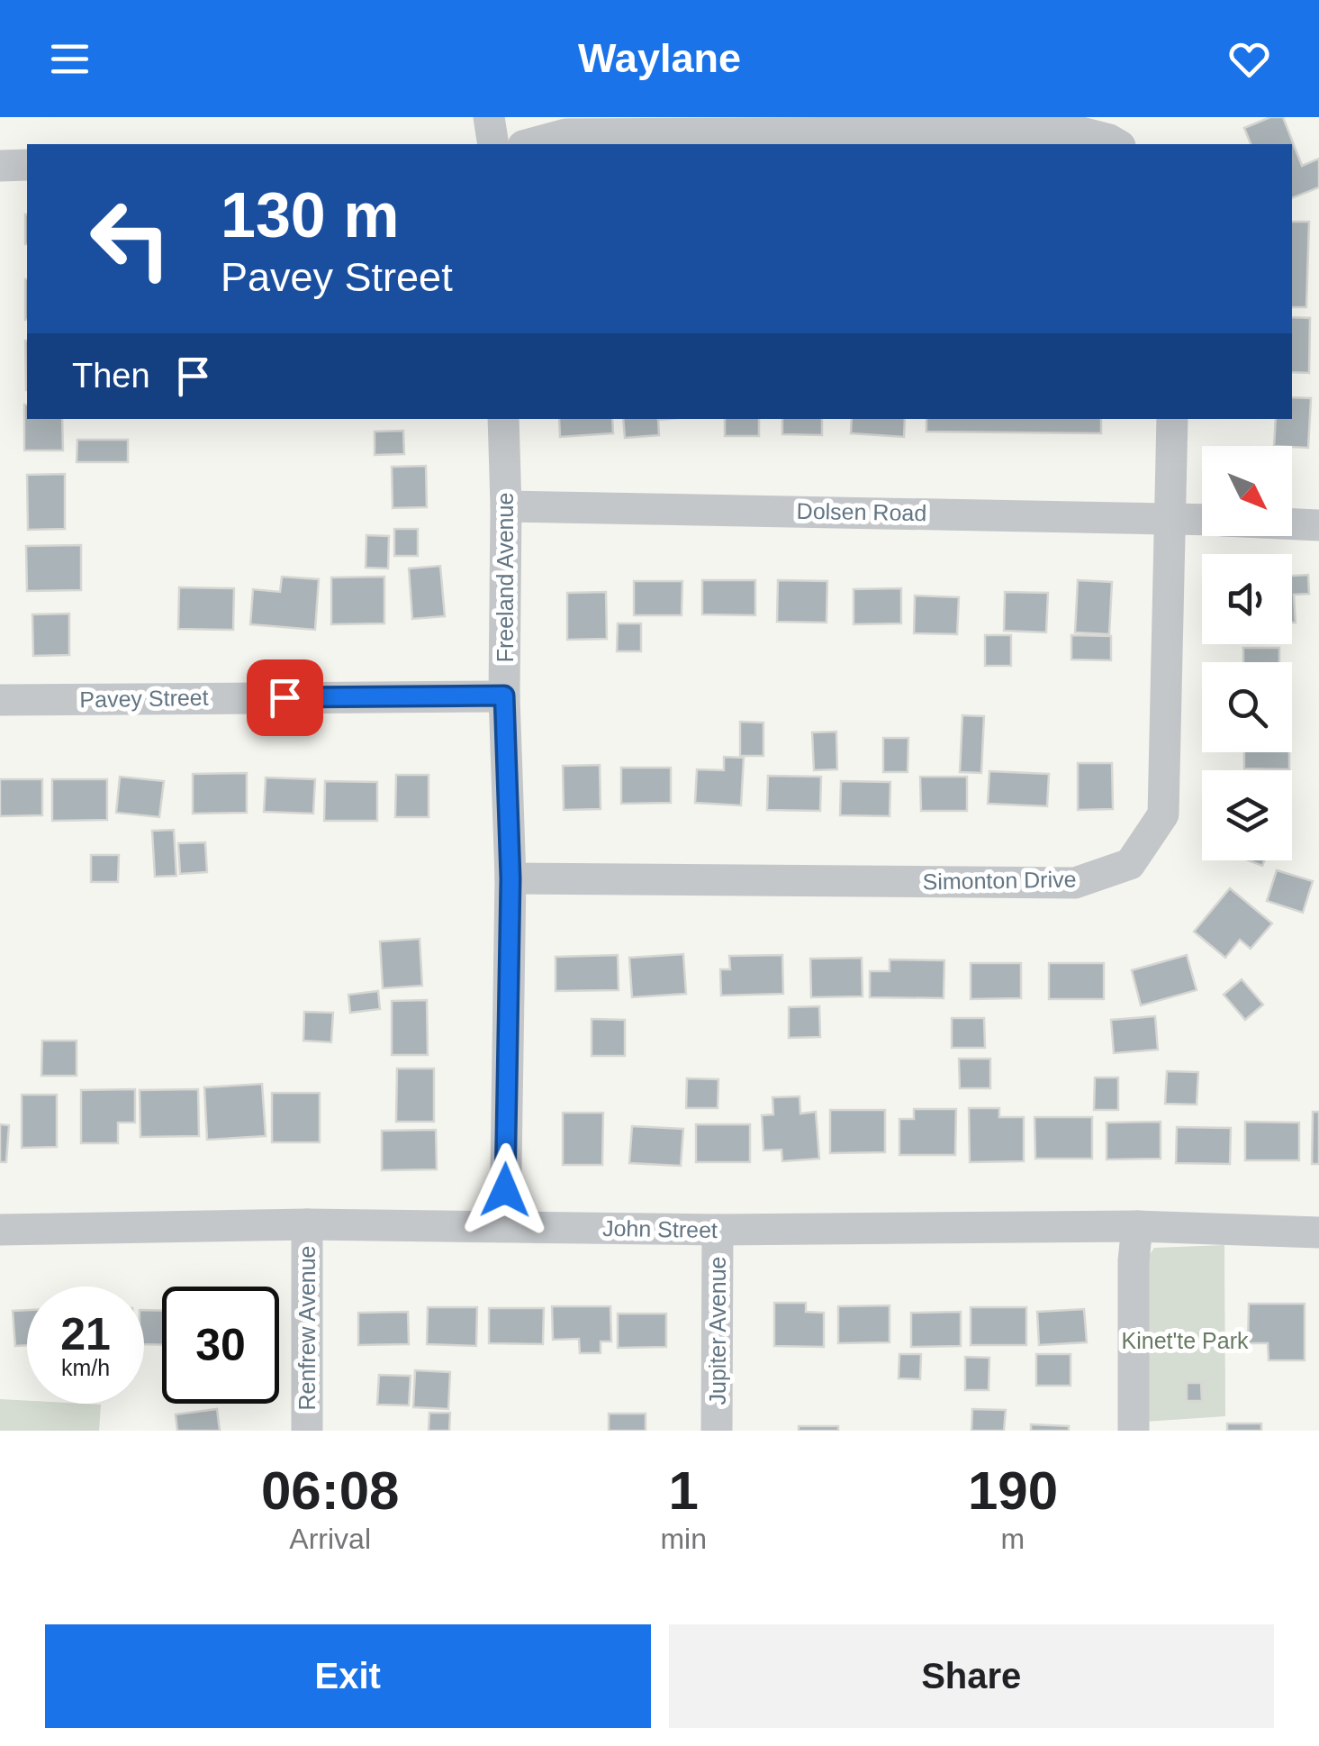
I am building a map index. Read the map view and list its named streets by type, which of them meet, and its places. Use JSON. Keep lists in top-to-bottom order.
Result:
{
  "streets": {
    "street": [
      "Dolsen Road",
      "Freeland Avenue",
      "Pavey Street",
      "Simonton Drive",
      "John Street",
      "Renfrew Avenue",
      "Jupiter Avenue"
    ]
  },
  "crossings": [
    ["Dolsen Road", "Freeland Avenue"],
    ["Dolsen Road", "Simonton Drive"],
    ["Freeland Avenue", "Pavey Street"],
    ["Freeland Avenue", "Simonton Drive"],
    ["Freeland Avenue", "John Street"],
    ["John Street", "Renfrew Avenue"],
    ["John Street", "Jupiter Avenue"]
  ],
  "parks": ["Kinet'te Park"],
  "north": "bottom right",
  "page": {
    "header": "Waylane",
    "turn": ["130 m", "Pavey Street"],
    "then": "Then",
    "speed": "21 km/h",
    "limit": "30",
    "eta": [
      "06:08",
      "Arrival",
      "1",
      "min",
      "190",
      "m"
    ],
    "buttons": ["Exit", "Share"]
  }
}
